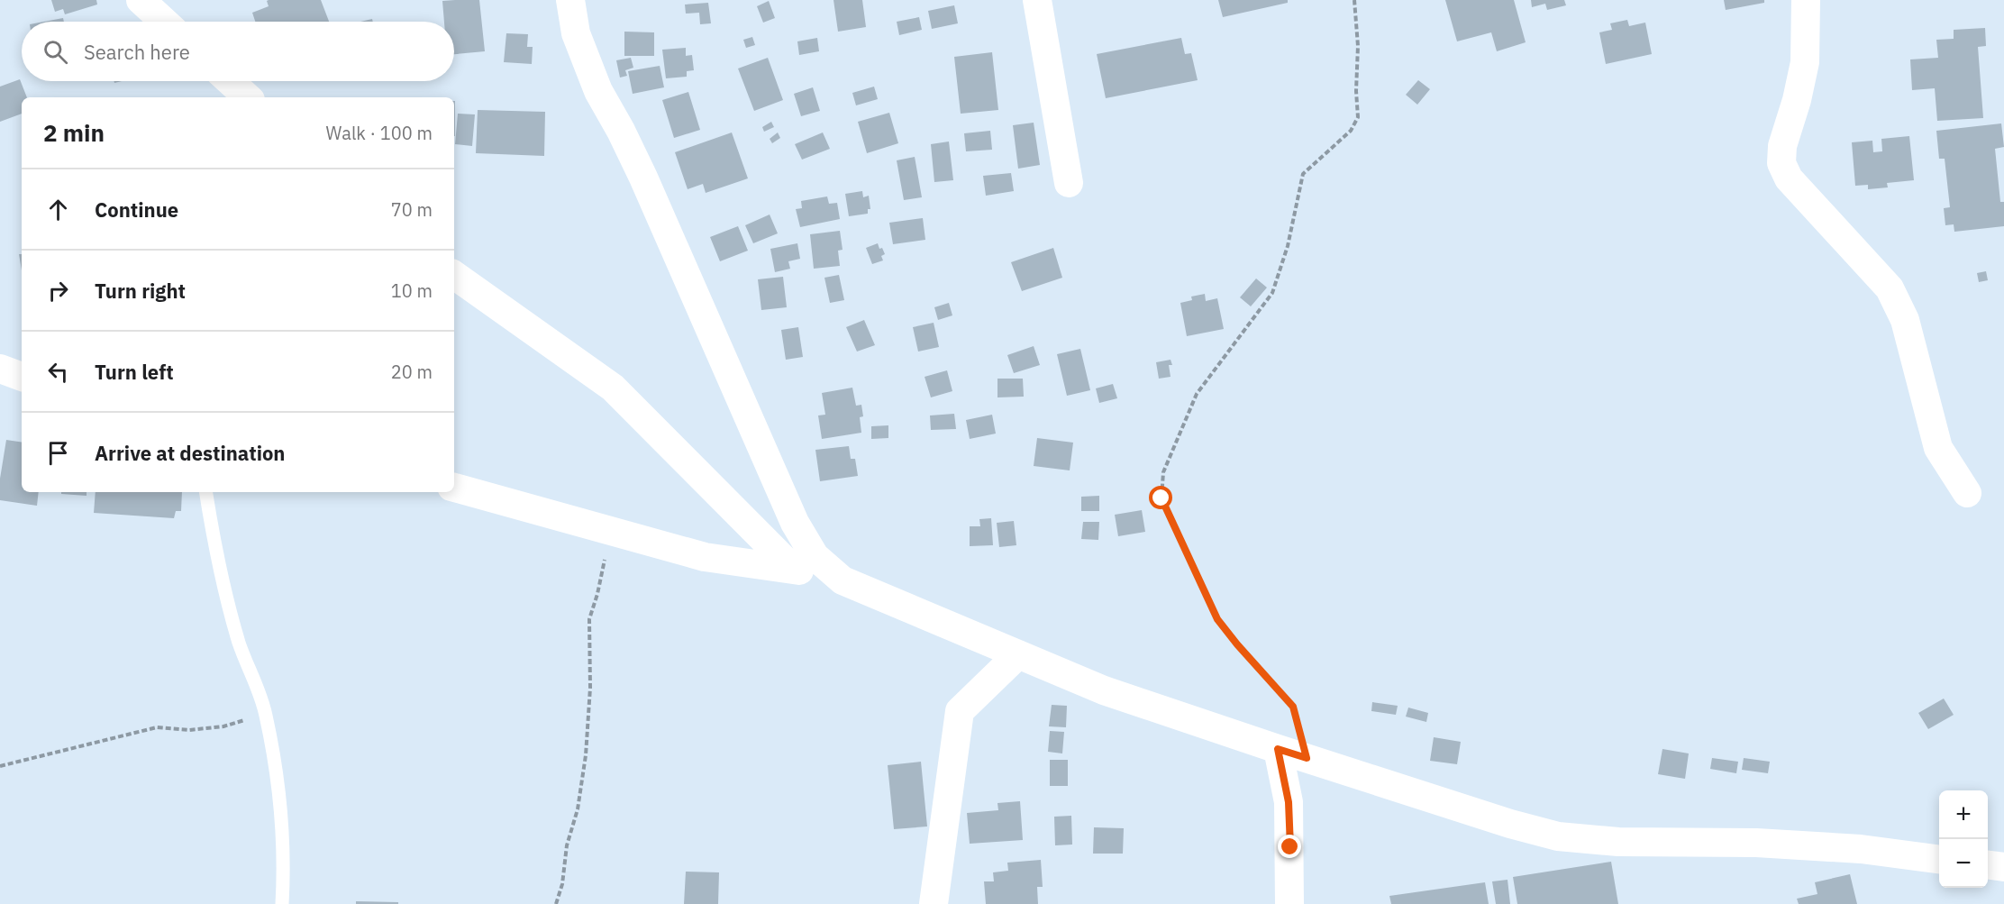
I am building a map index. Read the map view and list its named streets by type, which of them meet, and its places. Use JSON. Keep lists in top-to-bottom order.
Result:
{
  "page": {
    "search": "Search here",
    "heading": ["2 min", "Walk · 100 m"],
    "list": [
      ["Continue", "70 m"],
      ["Turn right", "10 m"],
      ["Turn left", "20 m"],
      "Arrive at destination"
    ],
    "map_buttons": ["+", "−"]
  }
}
